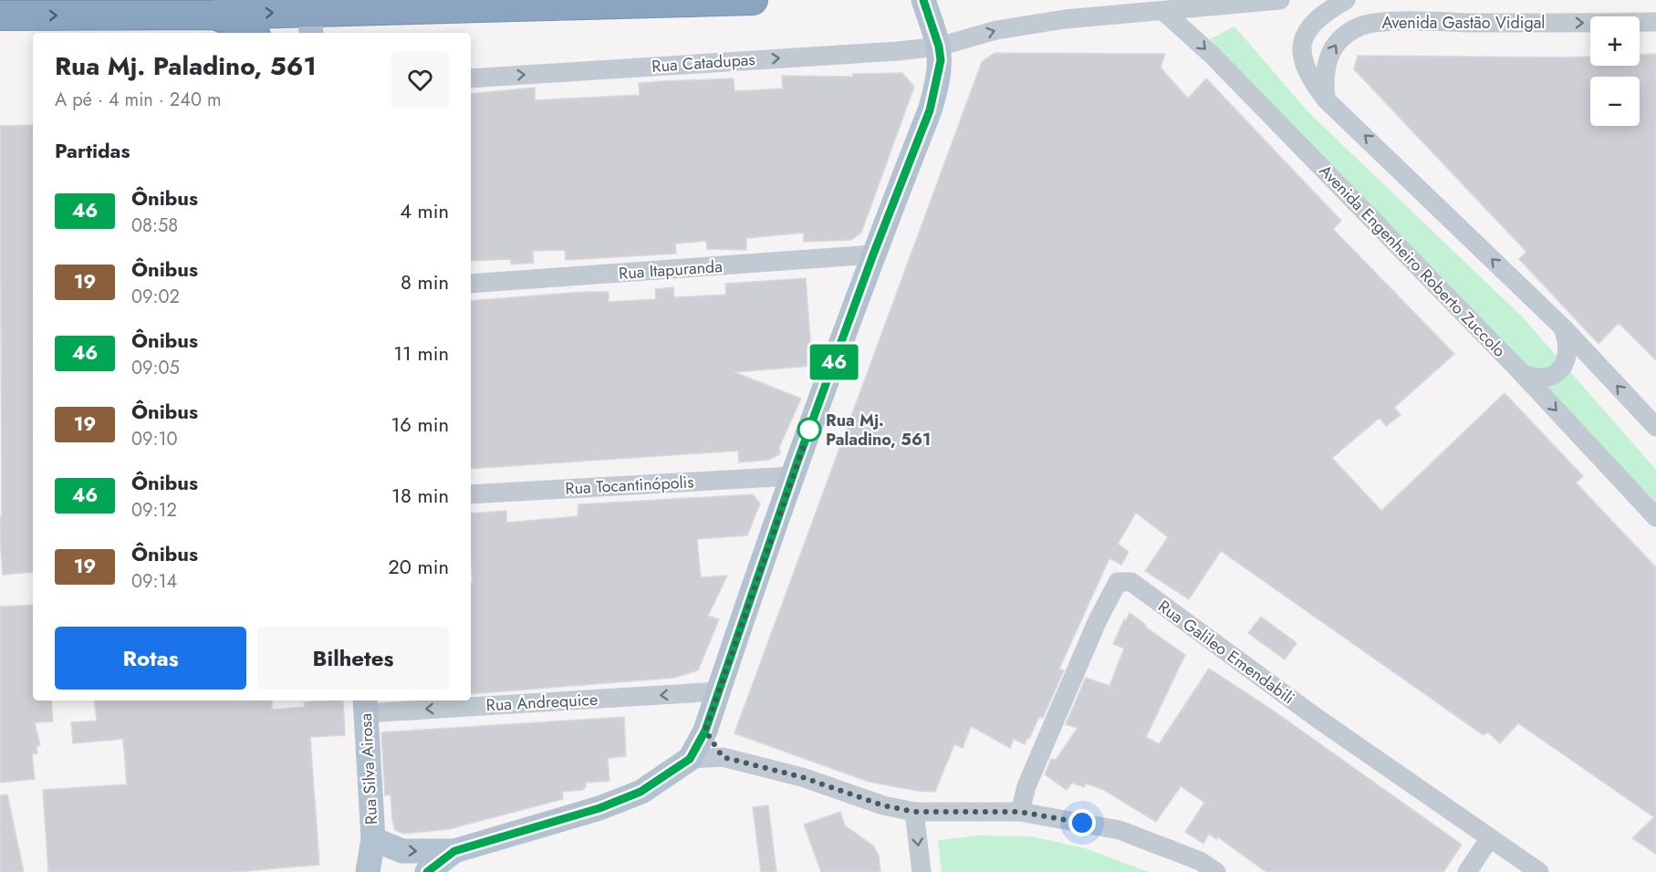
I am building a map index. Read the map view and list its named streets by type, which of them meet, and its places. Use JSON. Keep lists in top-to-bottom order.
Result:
{
  "streets": {
    "main road": ["Rua Silva Airosa"],
    "street": [
      "Avenida Gastão Vidigal",
      "Rua Catadupas",
      "Avenida Engenheiro Roberto Zuccolo",
      "Rua Itapuranda",
      "Rua Tocantinópolis",
      "Rua Galileo Emendabili",
      "Rua Andrequice"
    ]
  },
  "crossings": [
    ["Rua Andrequice", "Rua Silva Airosa"]
  ],
  "one_way": ["Rua Catadupas", "Rua Andrequice"],
  "places": ["Rua Mj. Paladino, 561"],
  "lines": ["bus line 46"],
  "page": {
    "on_map": "46",
    "map_buttons": ["+", "−"],
    "heading": [
      ["Rua Mj. Paladino, 561", "A pé · 4 min · 240 m"],
      "Partidas"
    ],
    "list": [
      {
        "mark": "46",
        "name": "Ônibus",
        "note": "08:58",
        "value": "4 min"
      },
      {
        "mark": "19",
        "name": "Ônibus",
        "note": "09:02",
        "value": "8 min"
      },
      {
        "mark": "46",
        "name": "Ônibus",
        "note": "09:05",
        "value": "11 min"
      },
      {
        "mark": "19",
        "name": "Ônibus",
        "note": "09:10",
        "value": "16 min"
      },
      {
        "mark": "46",
        "name": "Ônibus",
        "note": "09:12",
        "value": "18 min"
      },
      {
        "mark": "19",
        "name": "Ônibus",
        "note": "09:14",
        "value": "20 min"
      }
    ],
    "buttons": ["Rotas", "Bilhetes"]
  }
}
